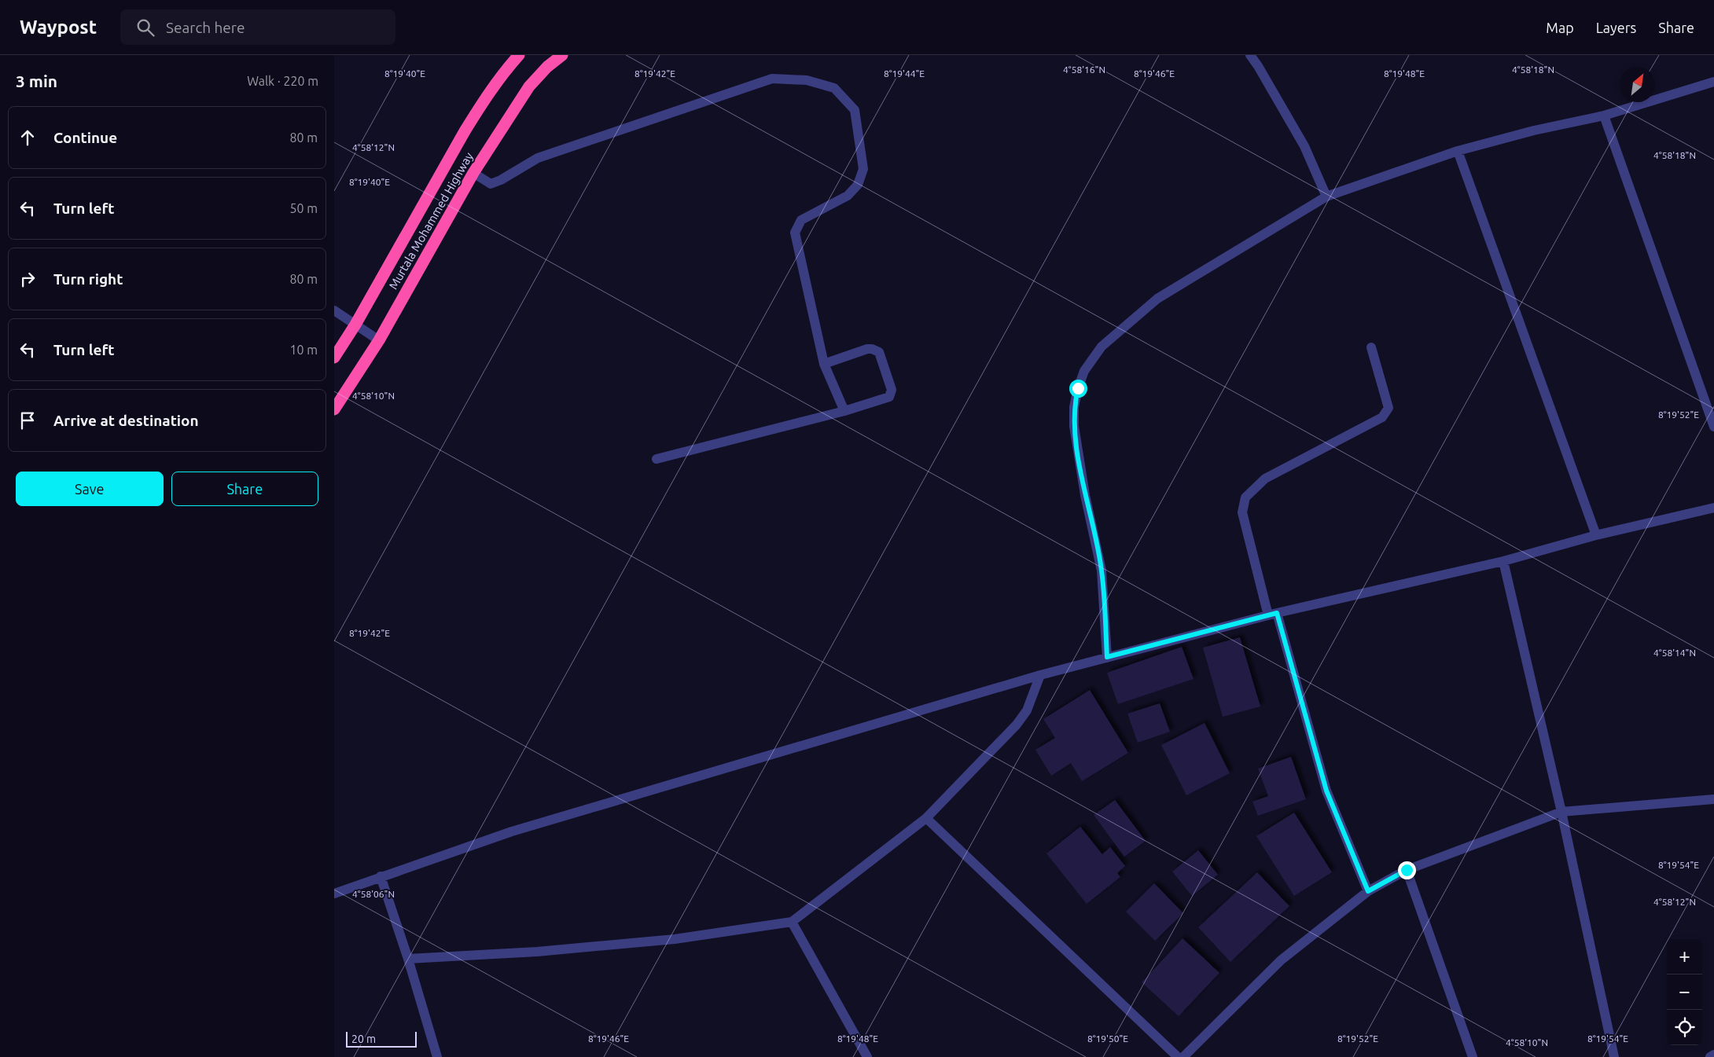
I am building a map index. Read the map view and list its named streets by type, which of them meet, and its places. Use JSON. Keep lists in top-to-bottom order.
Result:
{
  "streets": {
    "highway": ["Murtala Mohammed Highway"]
  },
  "scale_bar": "20 m",
  "north": "top right",
  "page": {
    "header": "Waypost",
    "search": "Search here",
    "nav": ["Map", "Layers", "Share"],
    "heading": ["3 min", "Walk · 220 m"],
    "list": [
      ["Continue", "80 m"],
      ["Turn left", "50 m"],
      ["Turn right", "80 m"],
      ["Turn left", "10 m"],
      "Arrive at destination"
    ],
    "buttons": ["Save", "Share"],
    "map_buttons": ["+", "−"],
    "scale": "20 m"
  },
  "coordinates": [
    "4°58'16\"N",
    "4°58'18\"N",
    "8°19'40\"E",
    "8°19'42\"E",
    "8°19'44\"E",
    "8°19'46\"E",
    "8°19'48\"E",
    "4°58'12\"N",
    "4°58'10\"N",
    "8°19'52\"E",
    "4°58'14\"N",
    "8°19'54\"E",
    "4°58'06\"N",
    "8°19'50\"E"
  ]
}
